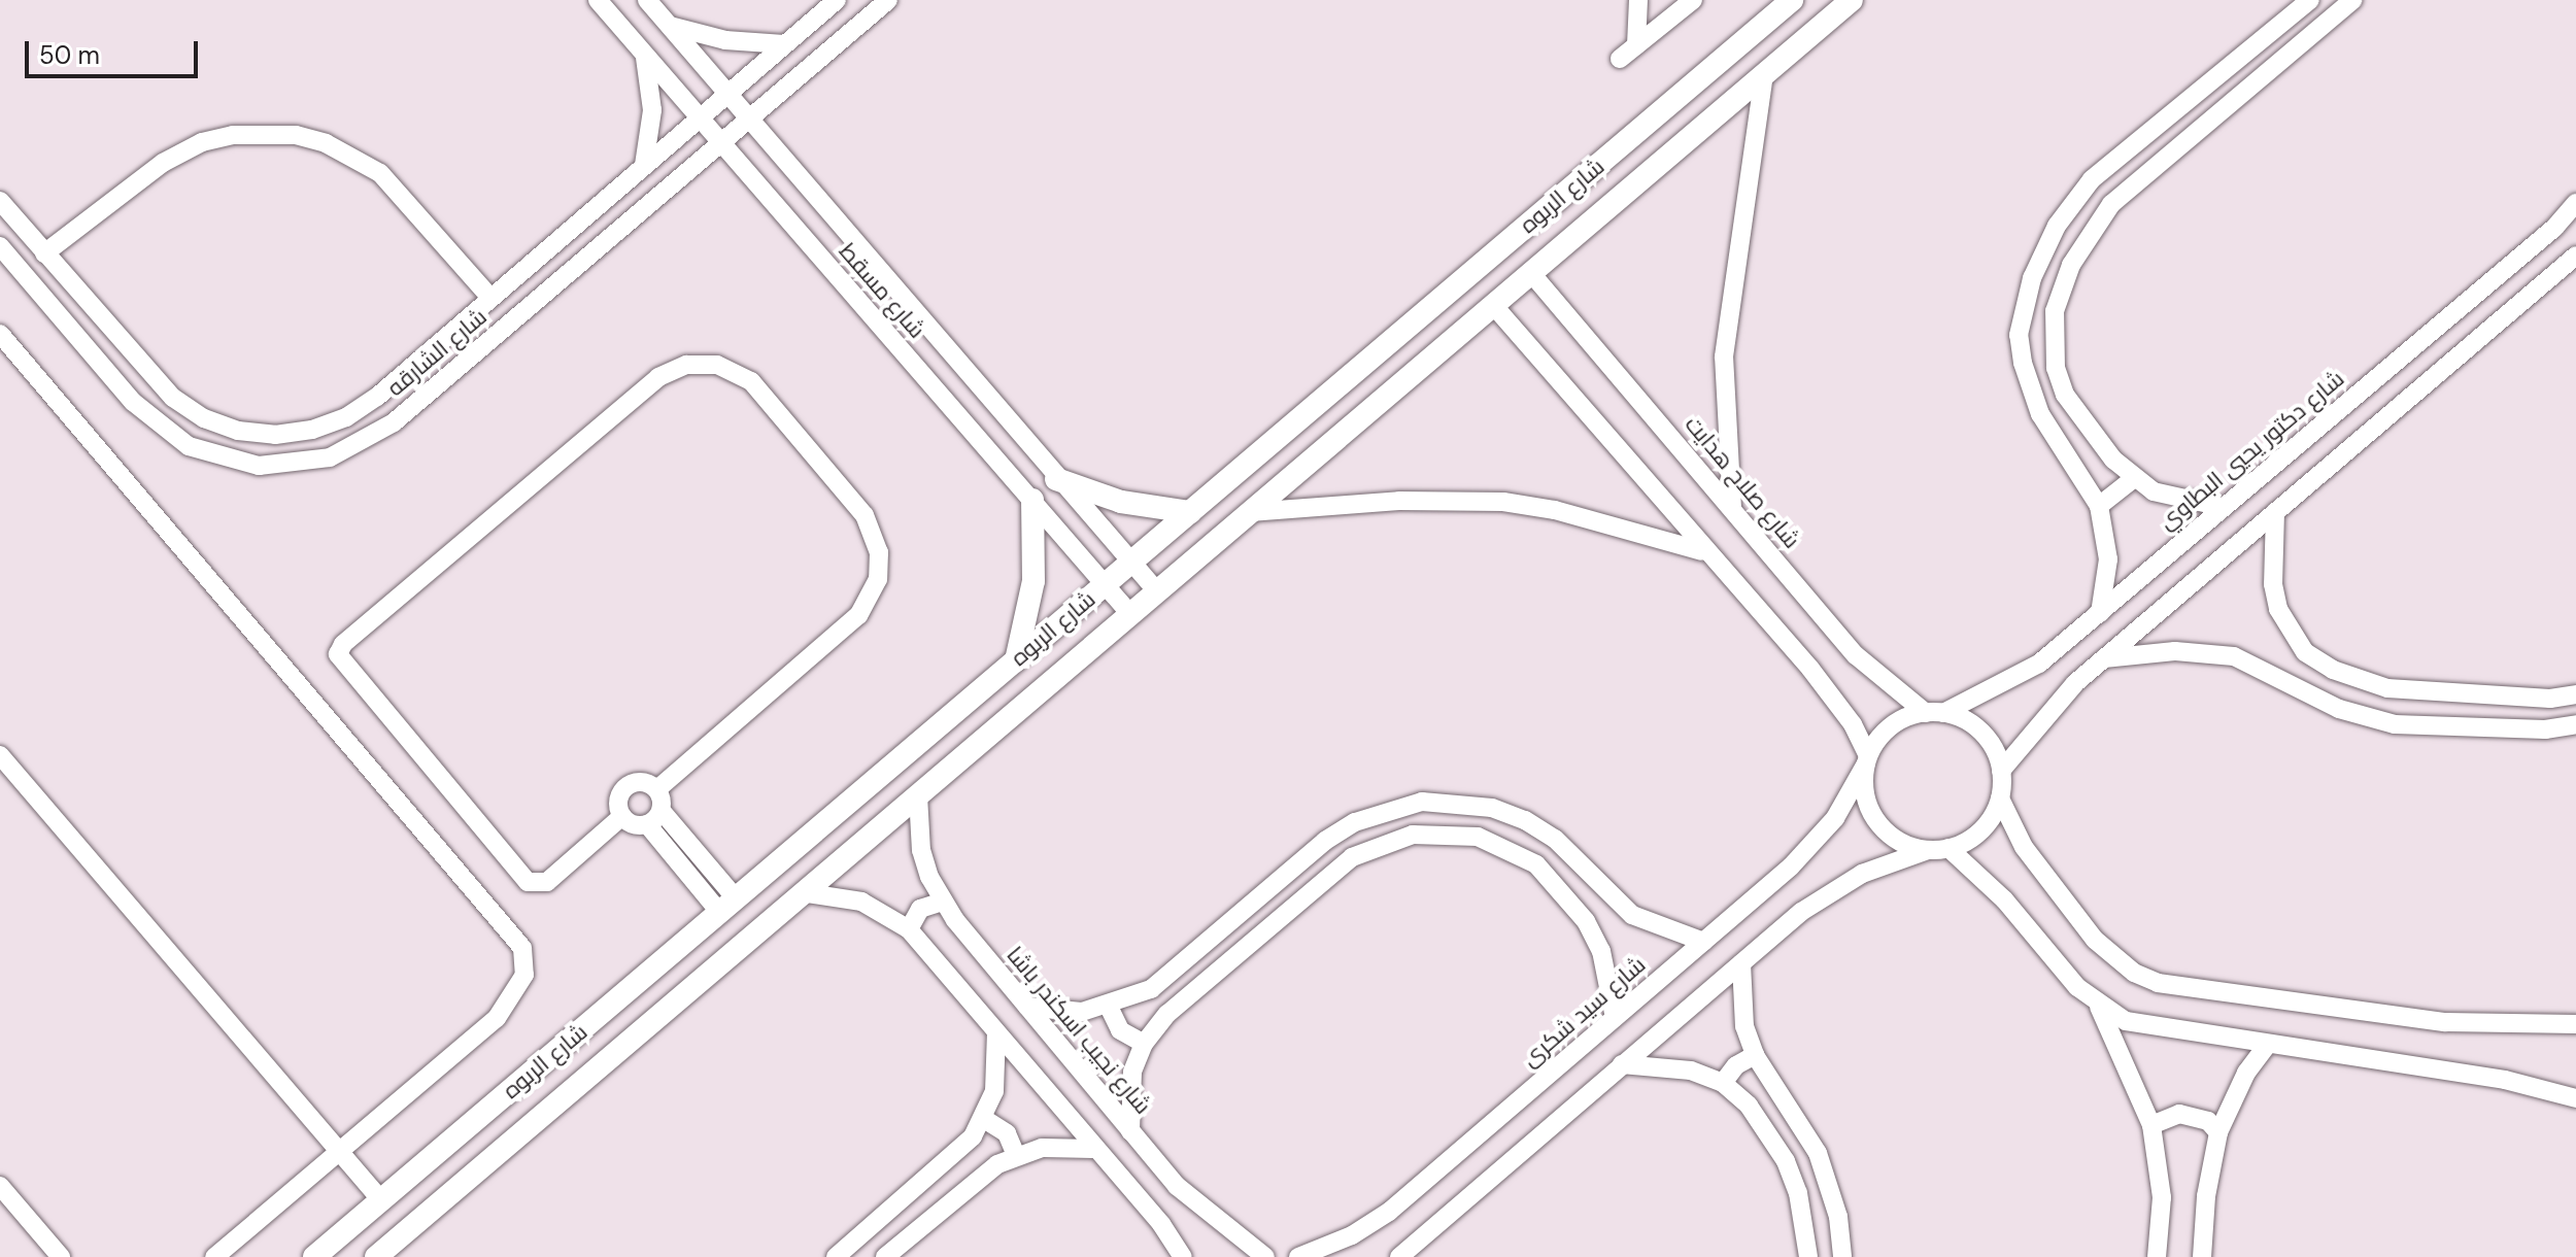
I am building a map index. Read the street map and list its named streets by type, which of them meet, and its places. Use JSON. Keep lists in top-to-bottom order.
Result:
{
  "streets": {
    "street": [
      "شارع الربوه",
      "شارع مسقط",
      "شارع الشارقه",
      "شارع دكتور يحيي البطاوي",
      "شارع صلاح هدايت",
      "شارع سيد شكرى",
      "شارع نجيب اسكندر باشا"
    ]
  },
  "crossings": [
    ["شارع الربوه", "شارع مسقط"],
    ["شارع الربوه", "شارع صلاح هدايت"],
    ["شارع الربوه", "شارع نجيب اسكندر باشا"],
    ["شارع مسقط", "شارع الشارقه"],
    ["شارع دكتور يحيي البطاوي", "شارع صلاح هدايت"],
    ["شارع دكتور يحيي البطاوي", "شارع سيد شكرى"],
    ["شارع صلاح هدايت", "شارع سيد شكرى"]
  ],
  "scale_bar": "50 m"
}
